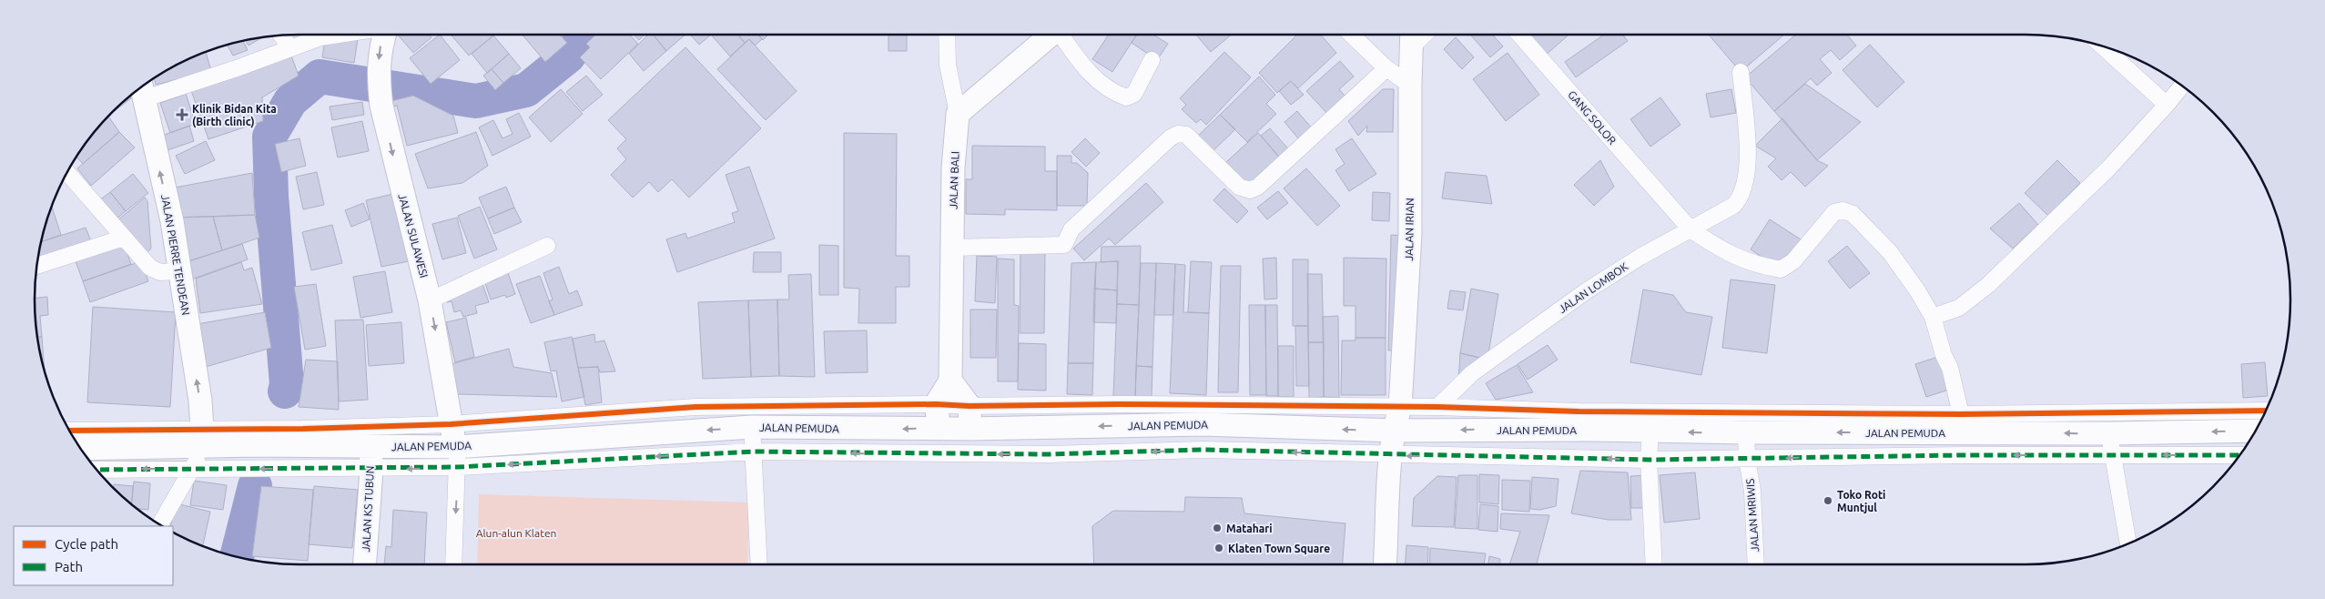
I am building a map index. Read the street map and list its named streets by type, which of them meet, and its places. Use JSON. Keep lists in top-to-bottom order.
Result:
{
  "streets": {
    "main road": [
      "JALAN BALI",
      "JALAN IRIAN",
      "JALAN SULAWESI",
      "JALAN PIERRE TENDEAN",
      "JALAN PEMUDA",
      "JALAN KS TUBUN"
    ],
    "street": ["GANG SOLOR", "JALAN LOMBOK", "JALAN MRIWIS"]
  },
  "crossings": [
    ["GANG SOLOR", "JALAN LOMBOK"],
    ["GANG SOLOR", "JALAN PEMUDA"],
    ["JALAN IRIAN", "JALAN PEMUDA"],
    ["JALAN SULAWESI", "JALAN PEMUDA"],
    ["JALAN PIERRE TENDEAN", "JALAN PEMUDA"],
    ["JALAN PEMUDA", "JALAN KS TUBUN"],
    ["JALAN PEMUDA", "JALAN MRIWIS"]
  ],
  "one_way": ["JALAN SULAWESI", "JALAN PIERRE TENDEAN", "JALAN PEMUDA"],
  "parks": ["Alun-alun Klaten"],
  "places": {
    "health": ["Klinik Bidan Kita (Birth clinic)"],
    "other": ["Toko Roti Muntjul", "Matahari", "Klaten Town Square"]
  },
  "legend": ["Cycle path", "Path"]
}
